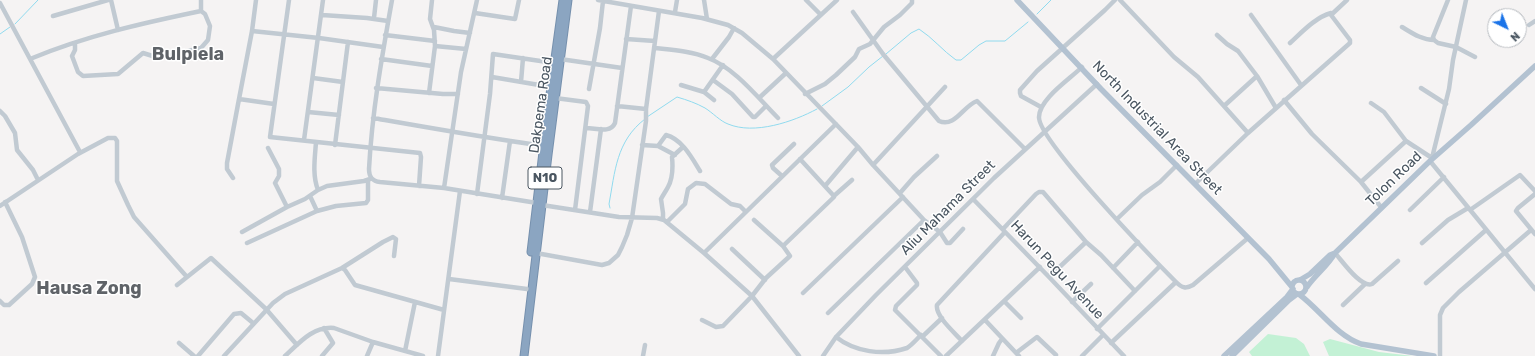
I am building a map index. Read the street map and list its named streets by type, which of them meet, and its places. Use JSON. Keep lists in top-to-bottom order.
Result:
{
  "streets": {
    "highway": ["Dakpema Road", "N10"],
    "main road": ["North Industrial Area Street", "Tolon Road"],
    "street": ["Aliu Mahama Street", "Harun Pegu Avenue"]
  },
  "crossings": [
    ["North Industrial Area Street", "Aliu Mahama Street"],
    ["Aliu Mahama Street", "Harun Pegu Avenue"]
  ],
  "districts": ["Bulpiela", "Hausa Zong"],
  "north": "bottom right"
}
